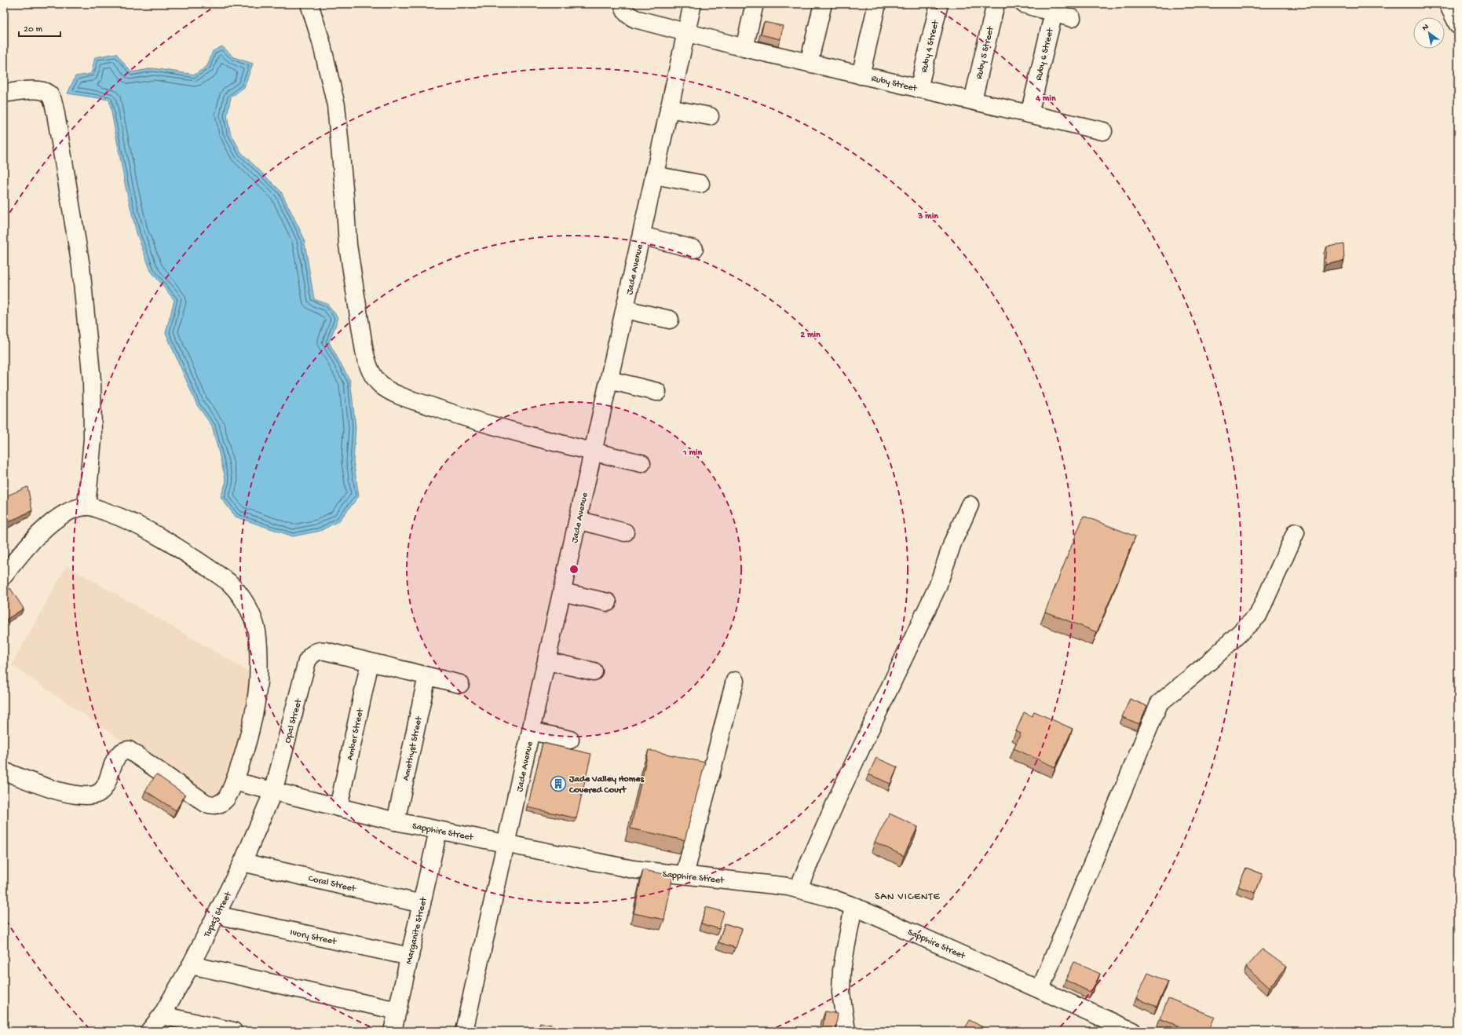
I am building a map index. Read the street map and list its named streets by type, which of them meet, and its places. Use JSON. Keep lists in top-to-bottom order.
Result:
{
  "streets": {
    "street": [
      "Ruby 4 Street",
      "Ruby 5 Street",
      "Ruby 6 Street",
      "Ruby Street",
      "Jade Avenue",
      "Opal Street",
      "Amber Street",
      "Amethyst Street",
      "Sapphire Street",
      "Coral Street",
      "Tupaz Street",
      "Marganite Street",
      "Ivory Street"
    ]
  },
  "crossings": [
    ["Ruby 4 Street", "Ruby Street"],
    ["Ruby 5 Street", "Ruby Street"],
    ["Ruby 6 Street", "Ruby Street"],
    ["Ruby Street", "Jade Avenue"],
    ["Jade Avenue", "Sapphire Street"],
    ["Opal Street", "Amber Street"],
    ["Opal Street", "Sapphire Street"],
    ["Opal Street", "Tupaz Street"],
    ["Amber Street", "Sapphire Street"],
    ["Amethyst Street", "Sapphire Street"],
    ["Sapphire Street", "Tupaz Street"],
    ["Sapphire Street", "Marganite Street"],
    ["Coral Street", "Tupaz Street"],
    ["Coral Street", "Marganite Street"],
    ["Tupaz Street", "Ivory Street"],
    ["Marganite Street", "Ivory Street"]
  ],
  "districts": ["SAN VICENTE"],
  "places": {
    "building": ["Jade Valley Homes Covered Court"]
  },
  "scale_bar": "20 m",
  "north": "top left",
  "rings": [
    "4 min",
    "3 min",
    "2 min",
    "1 min"
  ]
}
